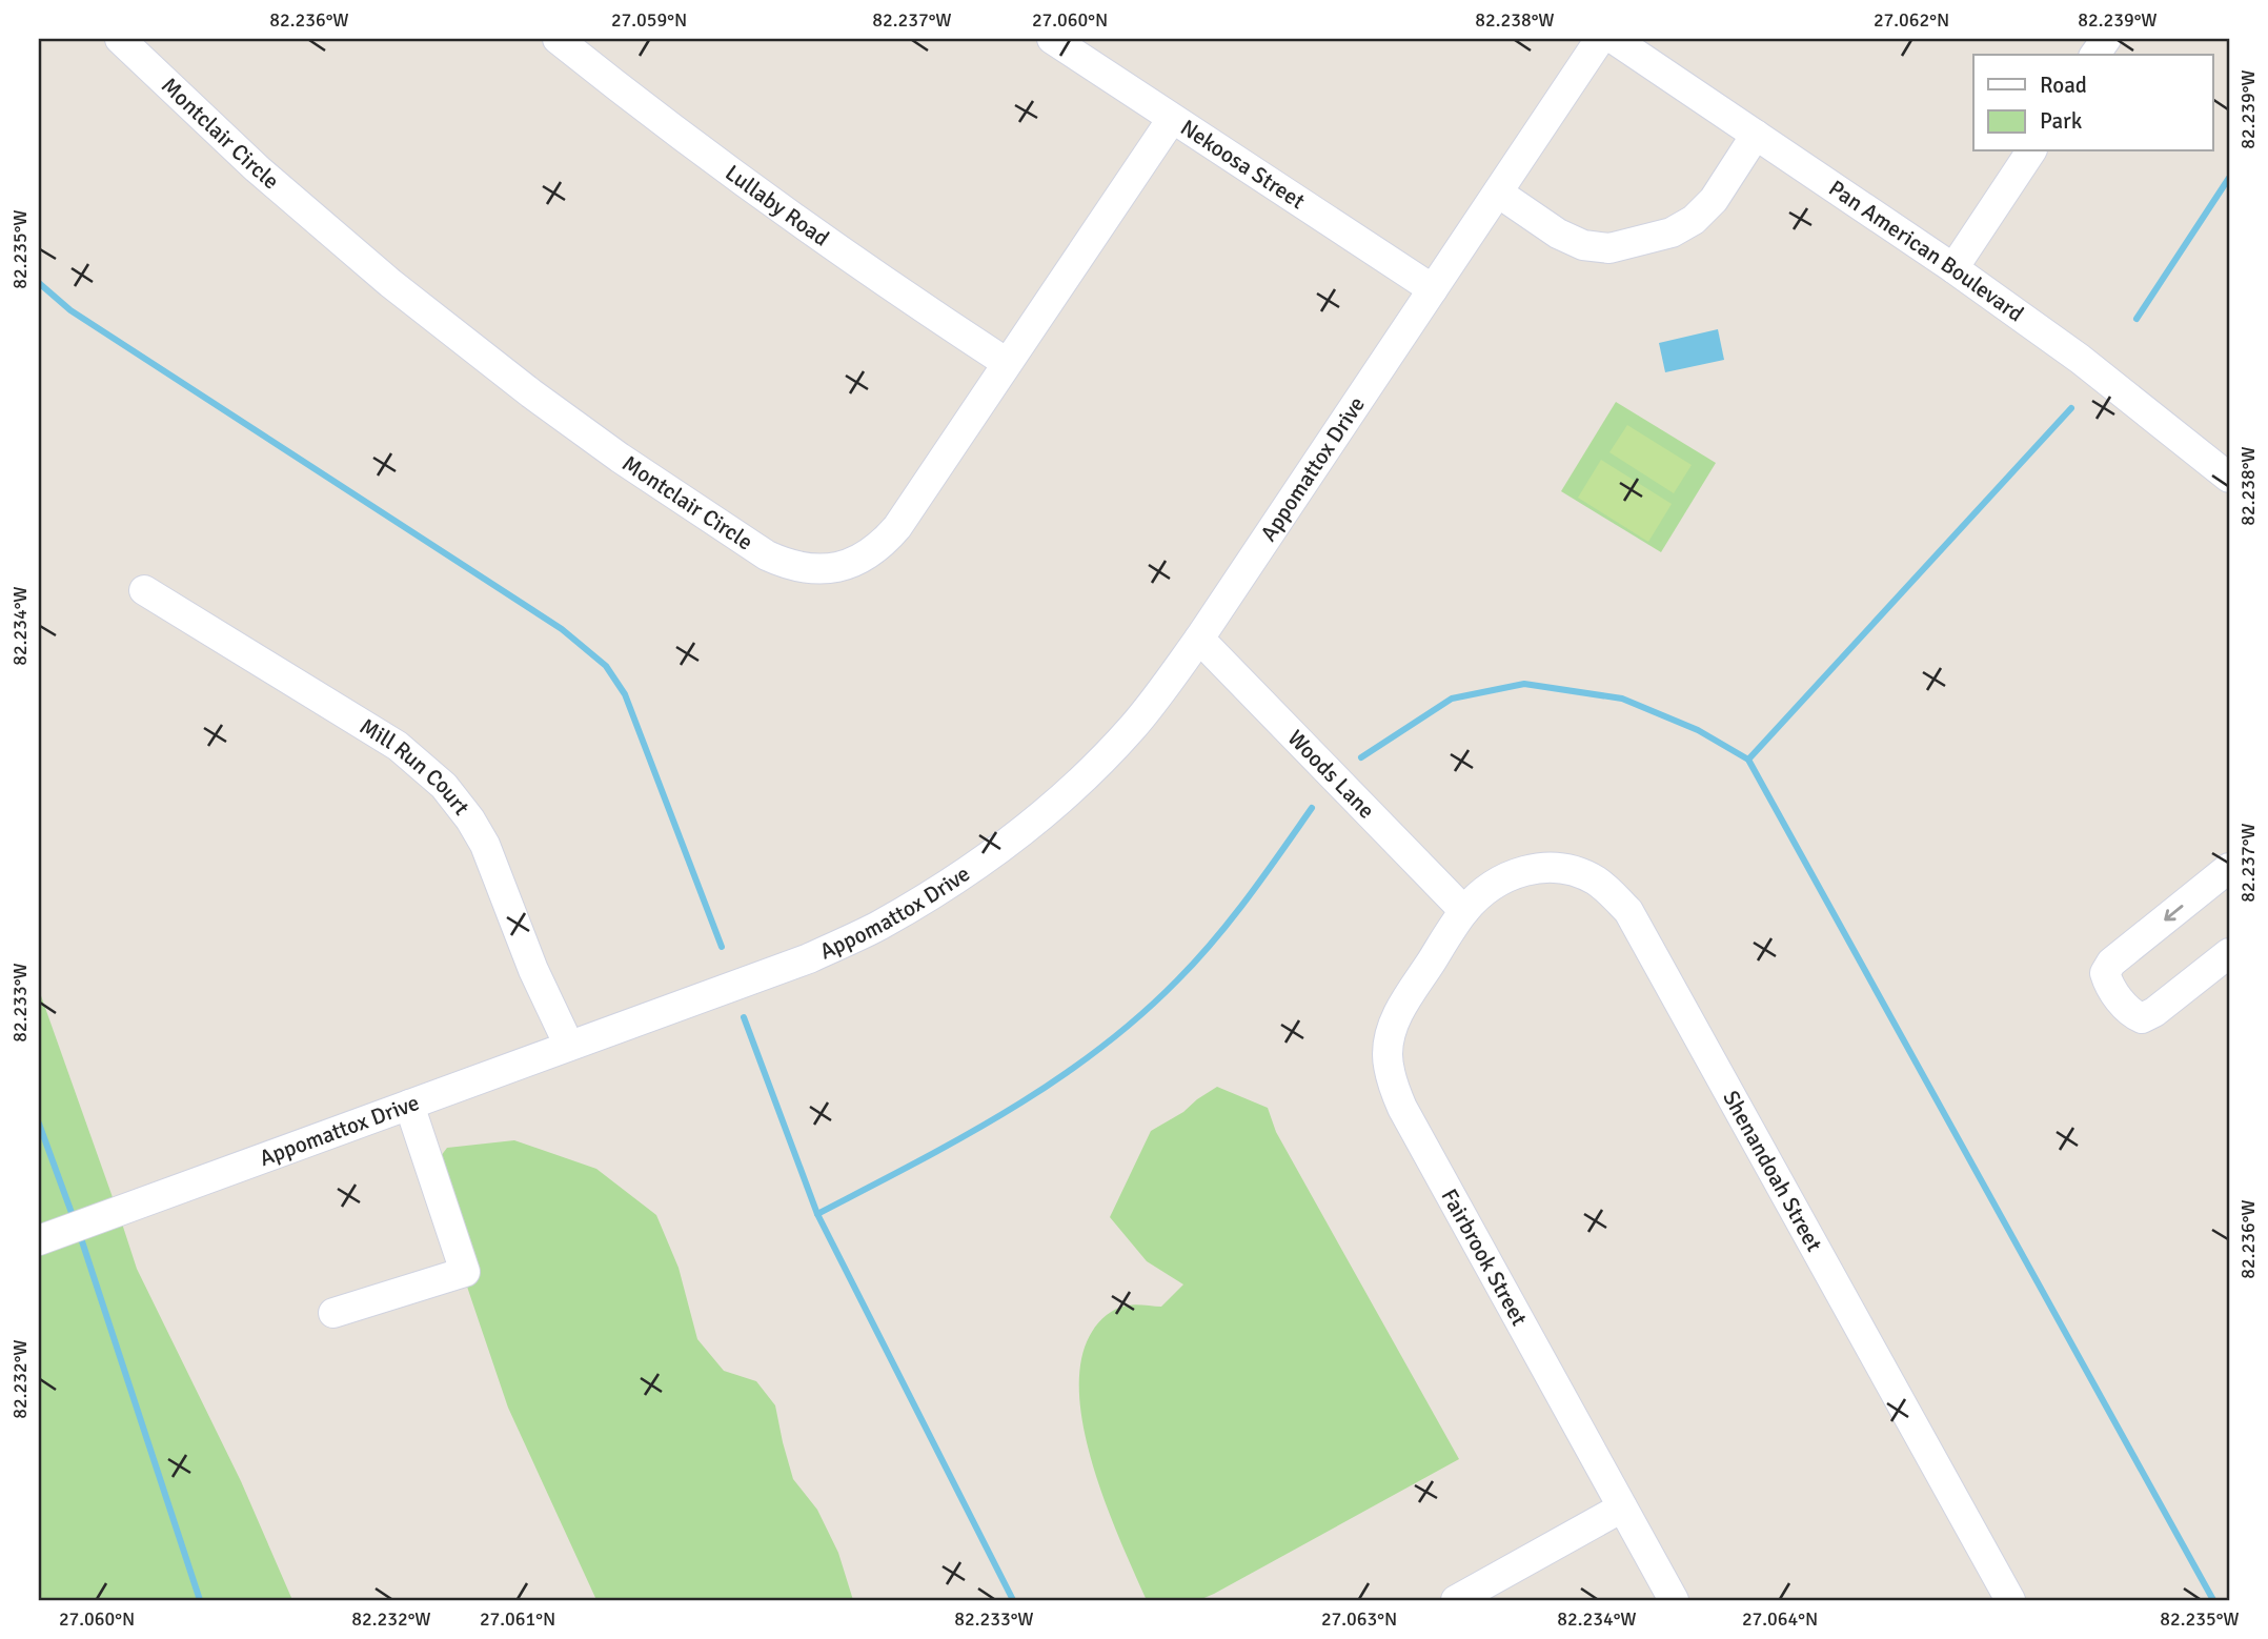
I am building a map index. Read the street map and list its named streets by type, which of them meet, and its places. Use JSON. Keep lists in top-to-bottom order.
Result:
{
  "streets": {
    "street": [
      "Montclair Circle",
      "Nekoosa Street",
      "Lullaby Road",
      "Pan American Boulevard",
      "Appomattox Drive",
      "Mill Run Court",
      "Woods Lane",
      "Shenandoah Street",
      "Fairbrook Street"
    ]
  },
  "crossings": [
    ["Montclair Circle", "Nekoosa Street"],
    ["Montclair Circle", "Lullaby Road"],
    ["Nekoosa Street", "Appomattox Drive"],
    ["Appomattox Drive", "Mill Run Court"],
    ["Appomattox Drive", "Woods Lane"],
    ["Woods Lane", "Shenandoah Street"],
    ["Woods Lane", "Fairbrook Street"],
    ["Shenandoah Street", "Fairbrook Street"]
  ],
  "legend": ["Road", "Park"],
  "coordinates": [
    "82.236°W",
    "27.059°N",
    "82.237°W",
    "27.060°N",
    "82.238°W",
    "27.062°N",
    "82.239°W",
    "82.235°W",
    "82.234°W",
    "82.233°W",
    "82.232°W",
    "27.061°N",
    "27.063°N",
    "27.064°N"
  ]
}
